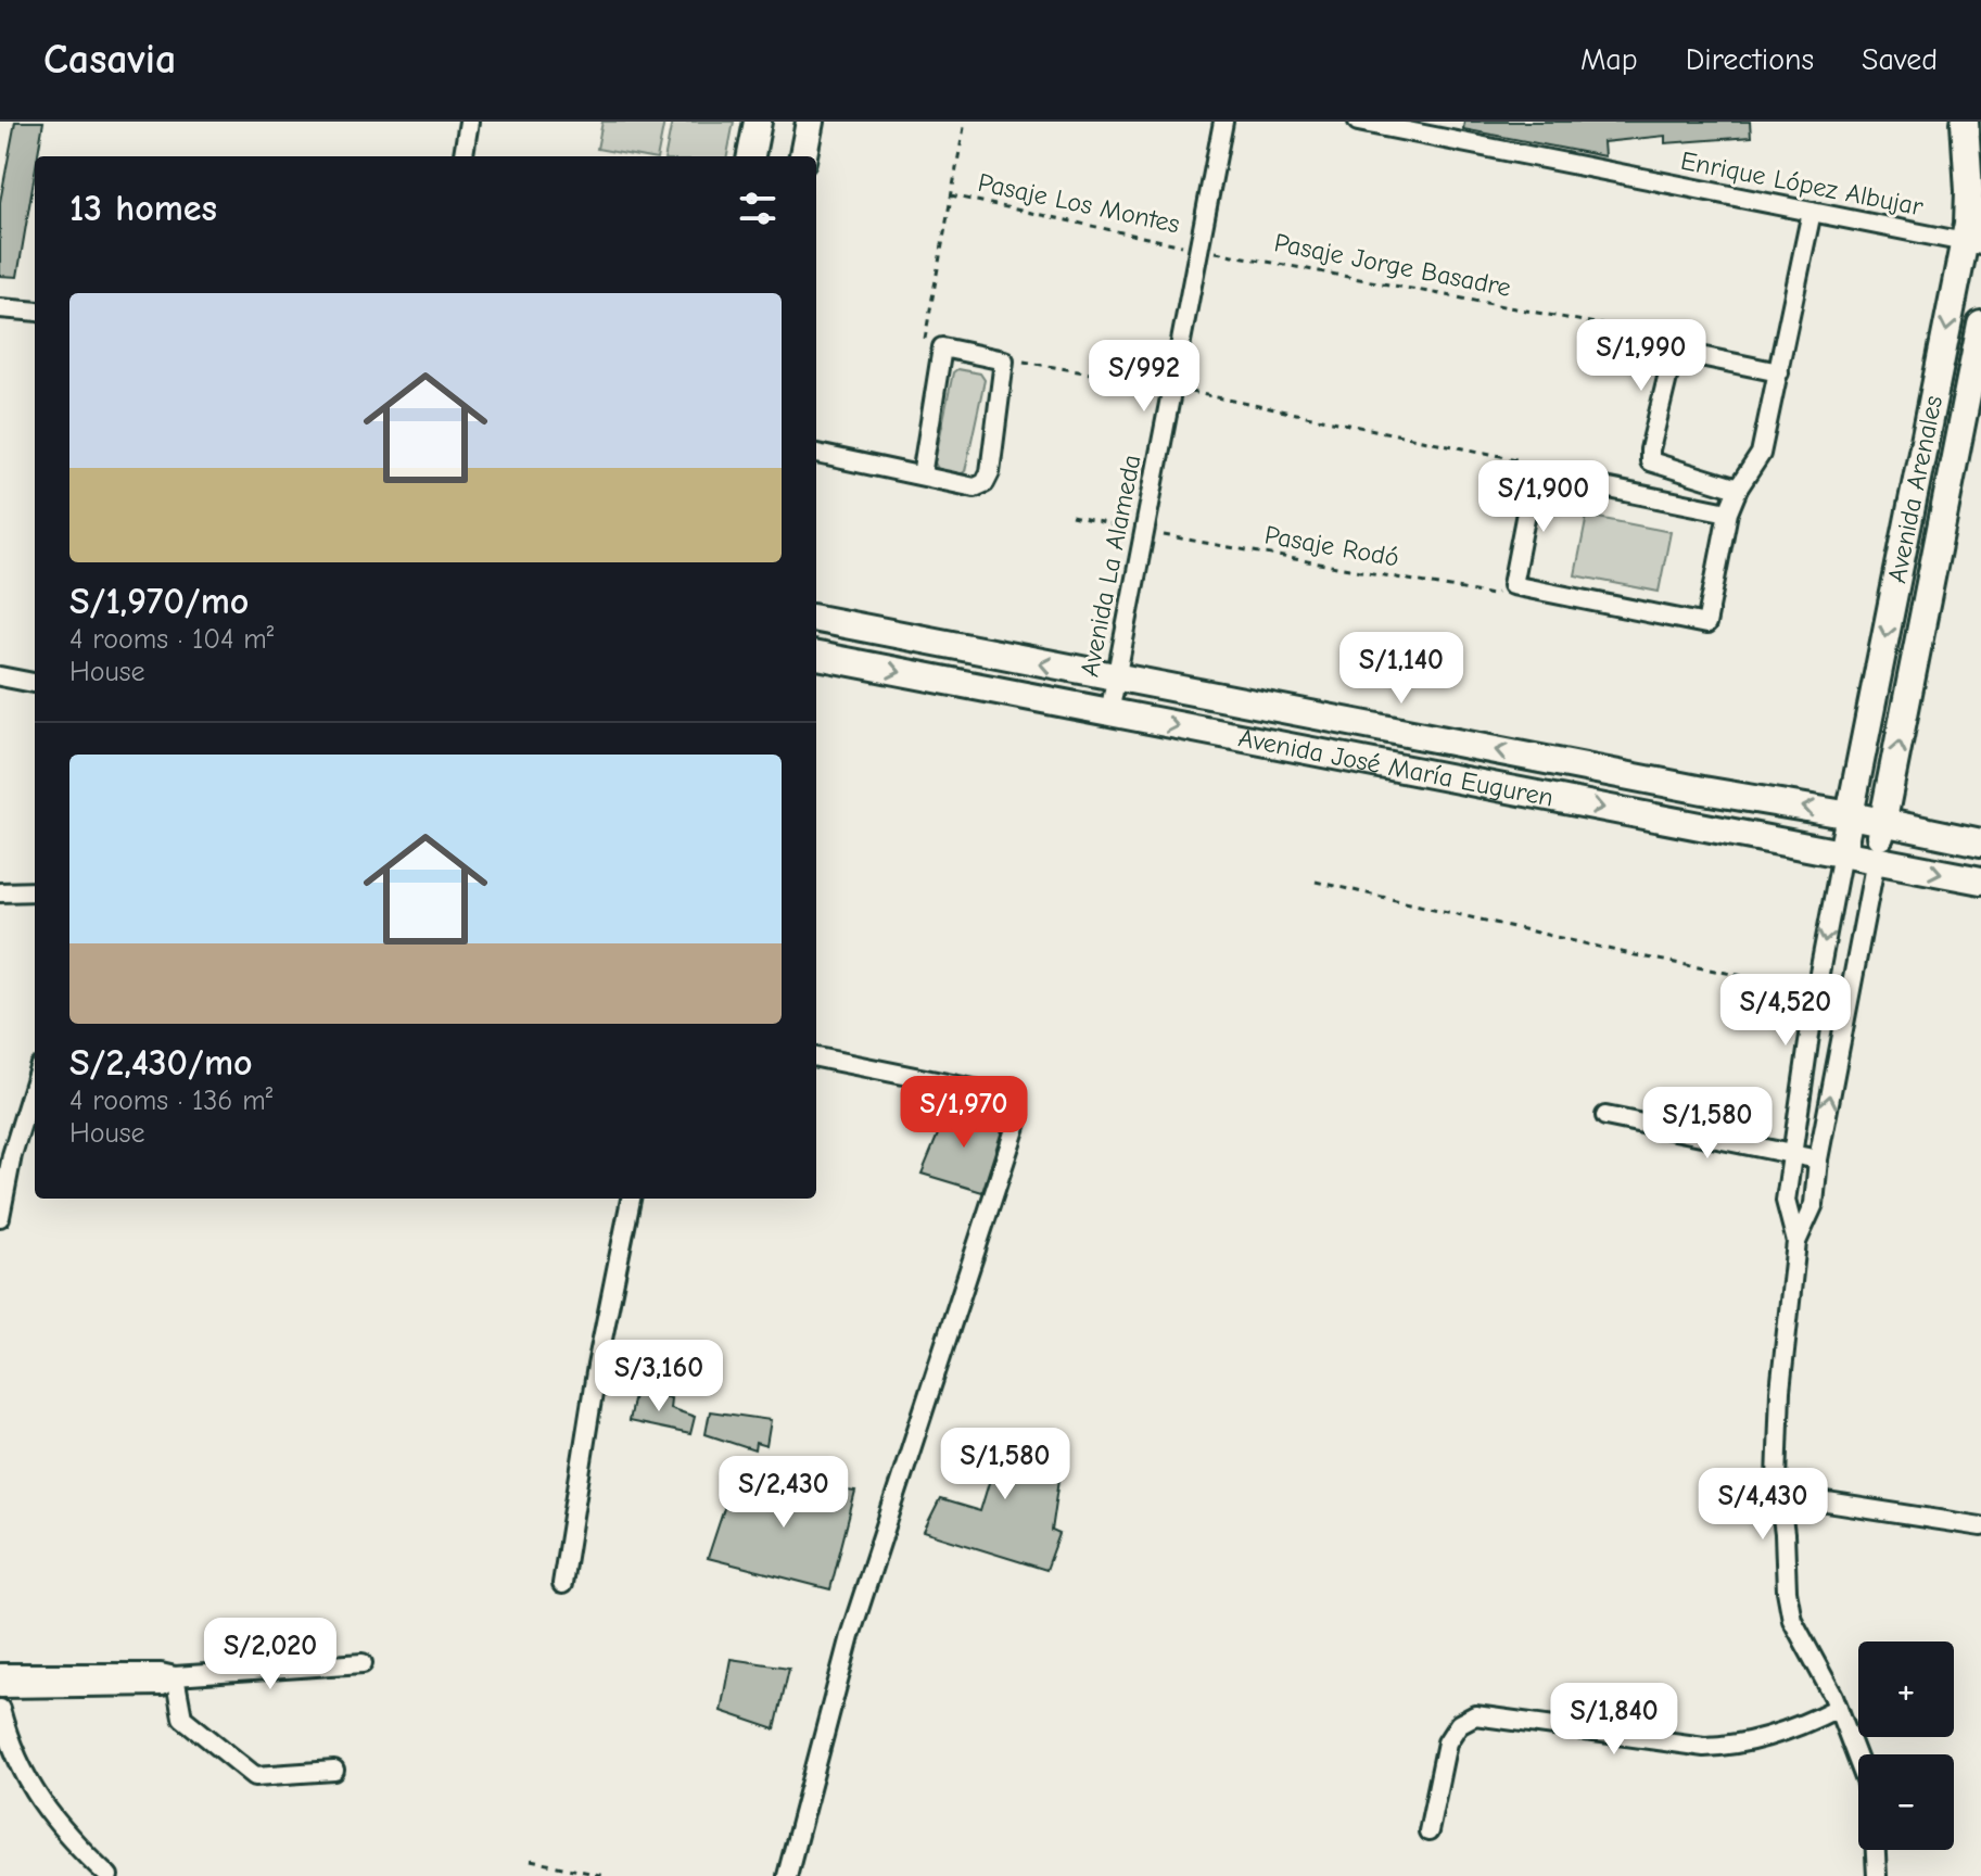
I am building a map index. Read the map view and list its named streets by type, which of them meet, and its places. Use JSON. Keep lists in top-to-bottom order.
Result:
{
  "streets": {
    "street": [
      "Enrique López Albujar",
      "Avenida Arenales",
      "Avenida La Alameda",
      "Avenida José María Euguren"
    ],
    "path": ["Pasaje Los Montes", "Pasaje Jorge Basadre", "Pasaje Rodó"]
  },
  "crossings": [
    ["Enrique López Albujar", "Avenida Arenales"],
    ["Pasaje Los Montes", "Pasaje Jorge Basadre"],
    ["Pasaje Los Montes", "Avenida La Alameda"],
    ["Pasaje Jorge Basadre", "Avenida La Alameda"],
    ["Avenida Arenales", "Avenida José María Euguren"],
    ["Pasaje Rodó", "Avenida La Alameda"],
    ["Avenida La Alameda", "Avenida José María Euguren"]
  ],
  "page": {
    "header": "Casavia",
    "nav": ["Map", "Directions", "Saved"],
    "heading": "13 homes",
    "list": [
      {
        "name": "S/1,970/mo",
        "note": "4 rooms · 104 m² · House"
      },
      {
        "name": "S/2,430/mo",
        "note": "4 rooms · 136 m² · House"
      }
    ],
    "price": [
      "S/1,990",
      "S/992",
      "S/1,900",
      "S/1,140",
      "S/4,520",
      "S/1,970",
      "S/1,580",
      "S/3,160",
      "S/1,580",
      "S/2,430",
      "S/4,430",
      "S/2,020",
      "S/1,840"
    ],
    "map_buttons": ["+", "−"]
  }
}
